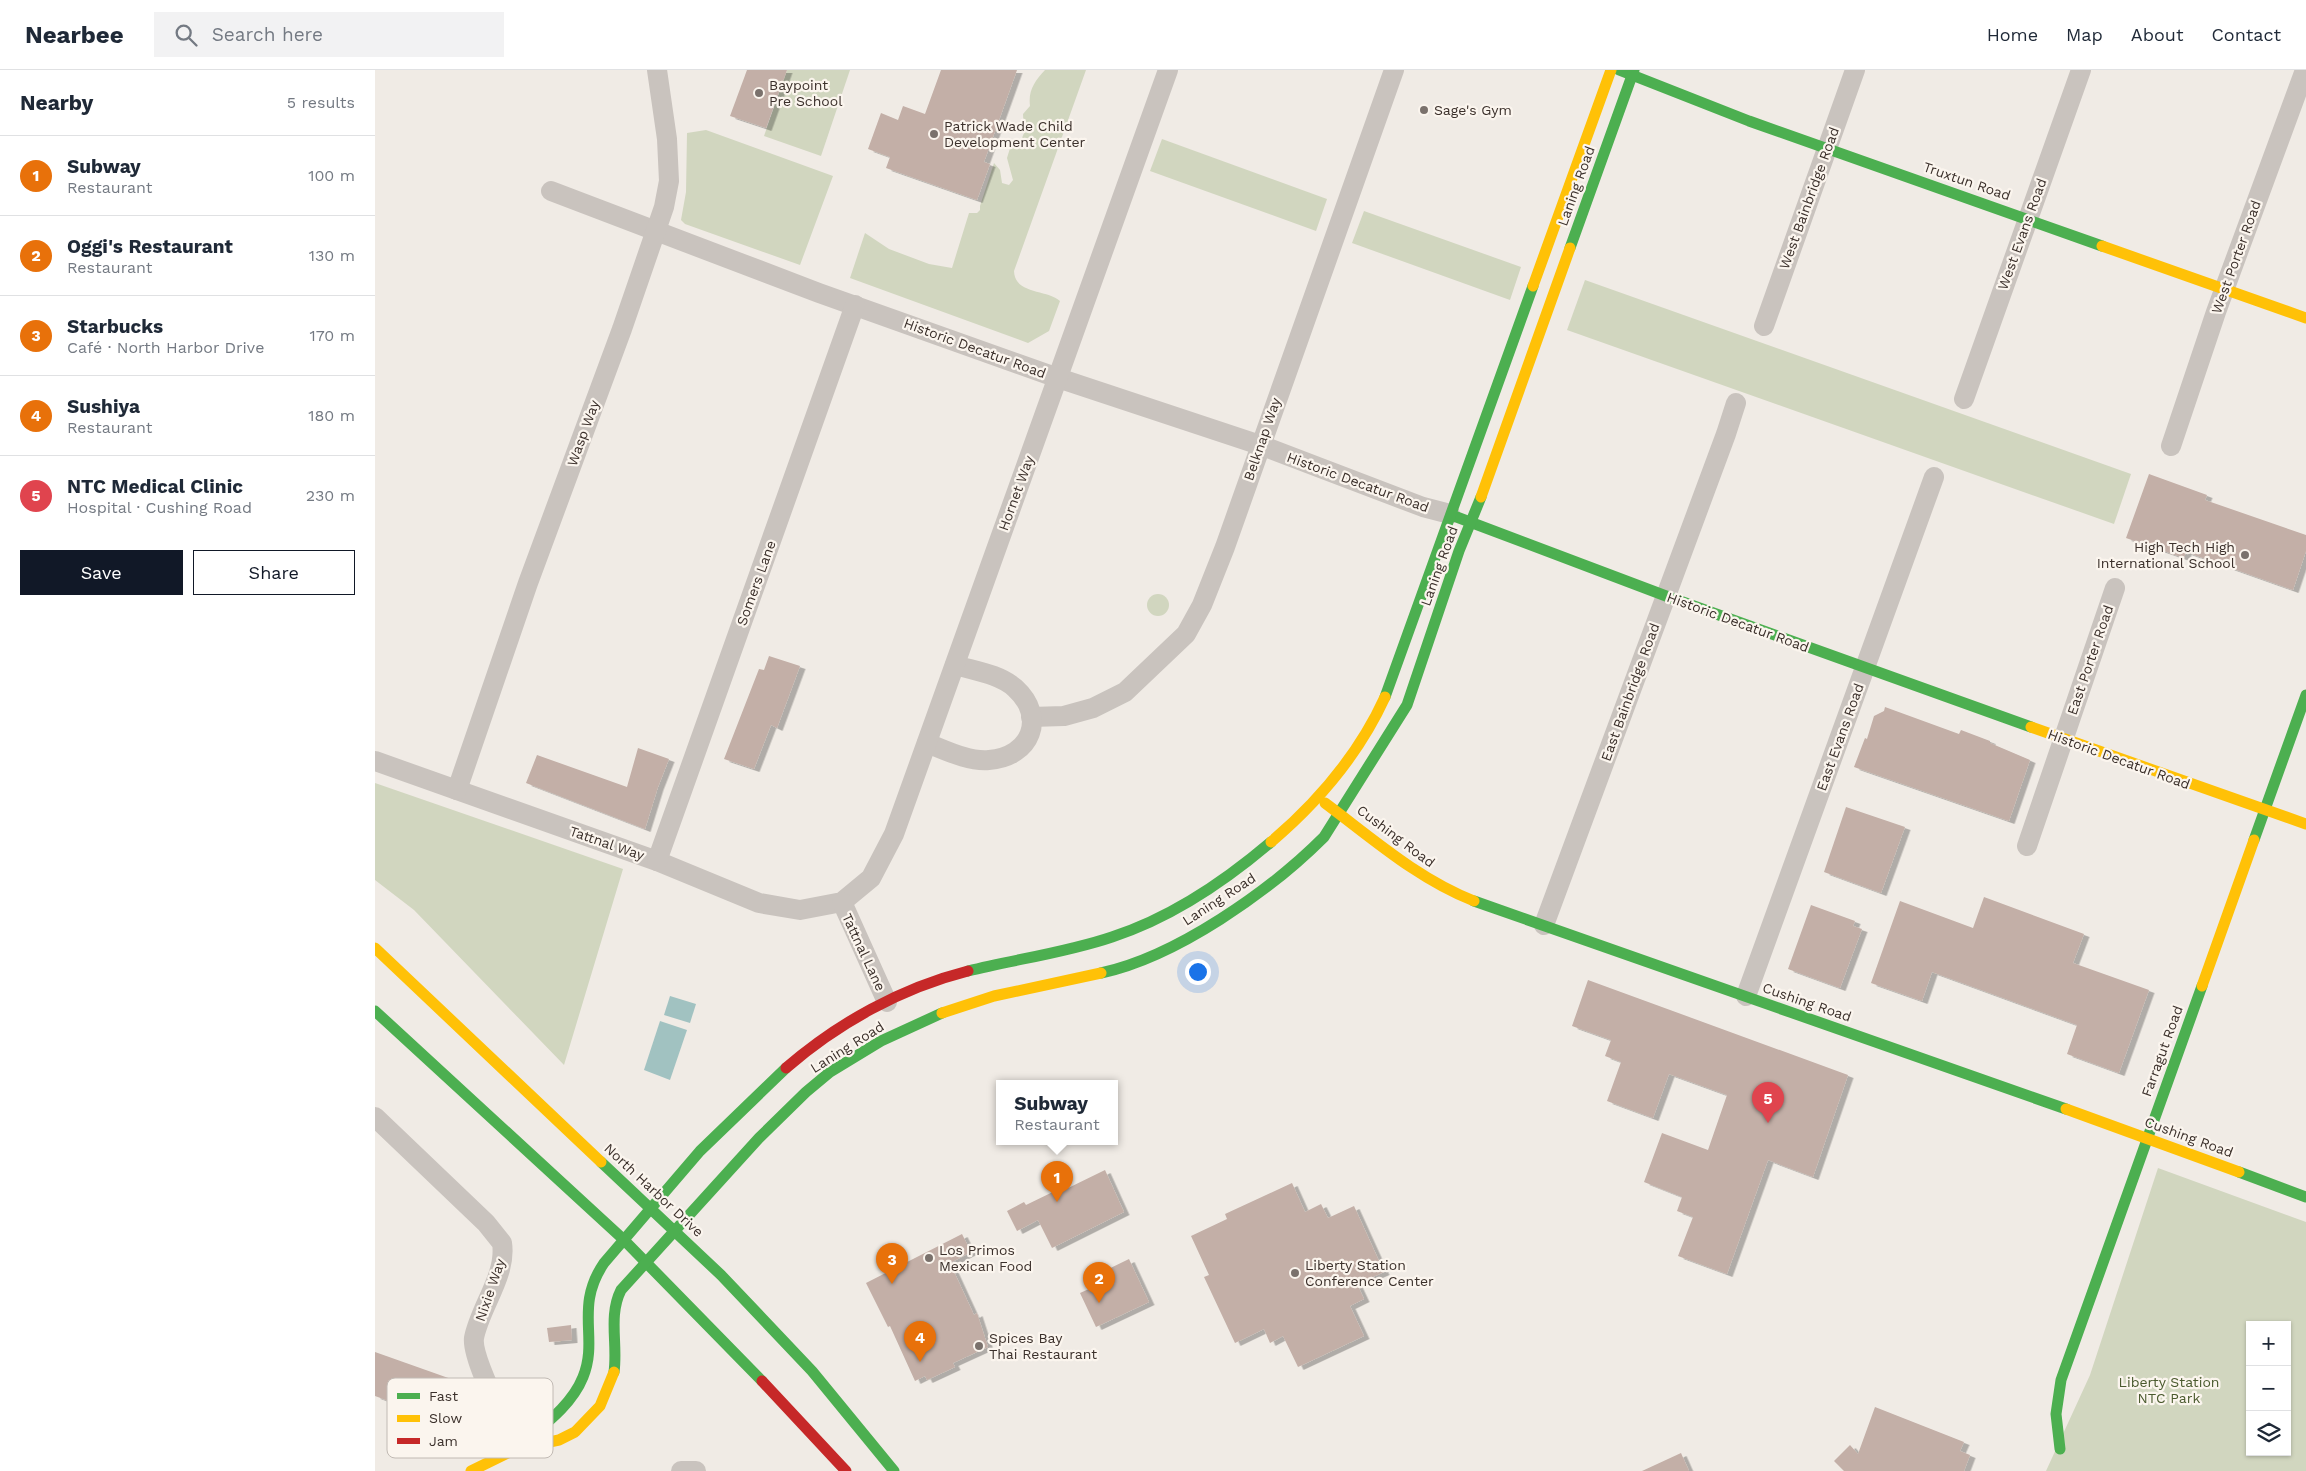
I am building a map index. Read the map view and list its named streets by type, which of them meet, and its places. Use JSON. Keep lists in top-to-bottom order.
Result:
{
  "streets": {
    "street": [
      "Truxtun Road",
      "Laning Road",
      "West Bainbridge Road",
      "West Evans Road",
      "West Porter Road",
      "Historic Decatur Road",
      "Wasp Way",
      "Belknap Way",
      "Hornet Way",
      "Somers Lane",
      "East Porter Road",
      "East Bainbridge Road",
      "East Evans Road",
      "Cushing Road",
      "Tattnal Way",
      "Tattnal Lane",
      "Farragut Road",
      "North Harbor Drive",
      "Nixie Way"
    ]
  },
  "crossings": [
    ["Truxtun Road", "Laning Road"],
    ["Truxtun Road", "West Bainbridge Road"],
    ["Truxtun Road", "West Evans Road"],
    ["Truxtun Road", "West Porter Road"],
    ["Laning Road", "Historic Decatur Road"],
    ["Laning Road", "Cushing Road"],
    ["Laning Road", "Tattnal Lane"],
    ["Laning Road", "North Harbor Drive"],
    ["Historic Decatur Road", "Wasp Way"],
    ["Historic Decatur Road", "Belknap Way"],
    ["Historic Decatur Road", "Hornet Way"],
    ["Historic Decatur Road", "Somers Lane"],
    ["Historic Decatur Road", "East Porter Road"],
    ["Historic Decatur Road", "East Bainbridge Road"],
    ["Historic Decatur Road", "East Evans Road"],
    ["Historic Decatur Road", "Farragut Road"],
    ["Wasp Way", "Tattnal Way"],
    ["Belknap Way", "Hornet Way"],
    ["Hornet Way", "Tattnal Way"],
    ["Hornet Way", "Tattnal Lane"],
    ["Somers Lane", "Tattnal Way"],
    ["East Bainbridge Road", "Cushing Road"],
    ["East Evans Road", "Cushing Road"],
    ["Cushing Road", "Farragut Road"],
    ["Tattnal Way", "Tattnal Lane"]
  ],
  "parks": ["Liberty Station NTC Park"],
  "places": [
    "Baypoint Pre School",
    "Sage's Gym",
    "Patrick Wade Child Development Center",
    "High Tech High International School",
    "Los Primos Mexican Food",
    "Liberty Station Conference Center",
    "Spices Bay Thai Restaurant"
  ],
  "legend": ["Fast", "Slow", "Jam"],
  "page": {
    "header": "Nearbee",
    "search": "Search here",
    "nav": [
      "Home",
      "Map",
      "About",
      "Contact"
    ],
    "heading": ["Nearby", "5 results"],
    "list": [
      {
        "mark": "1",
        "name": "Subway",
        "note": "Restaurant",
        "value": "100 m"
      },
      {
        "mark": "2",
        "name": "Oggi's Restaurant",
        "note": "Restaurant",
        "value": "130 m"
      },
      {
        "mark": "3",
        "name": "Starbucks",
        "note": "Café · North Harbor Drive",
        "value": "170 m"
      },
      {
        "mark": "4",
        "name": "Sushiya",
        "note": "Restaurant",
        "value": "180 m"
      },
      {
        "mark": "5",
        "name": "NTC Medical Clinic",
        "note": "Hospital · Cushing Road",
        "value": "230 m"
      }
    ],
    "buttons": ["Save", "Share"],
    "popup": ["Subway", "Restaurant"],
    "pins": [
      "5",
      "1",
      "3",
      "2",
      "4"
    ],
    "map_buttons": ["+", "−"]
  }
}
